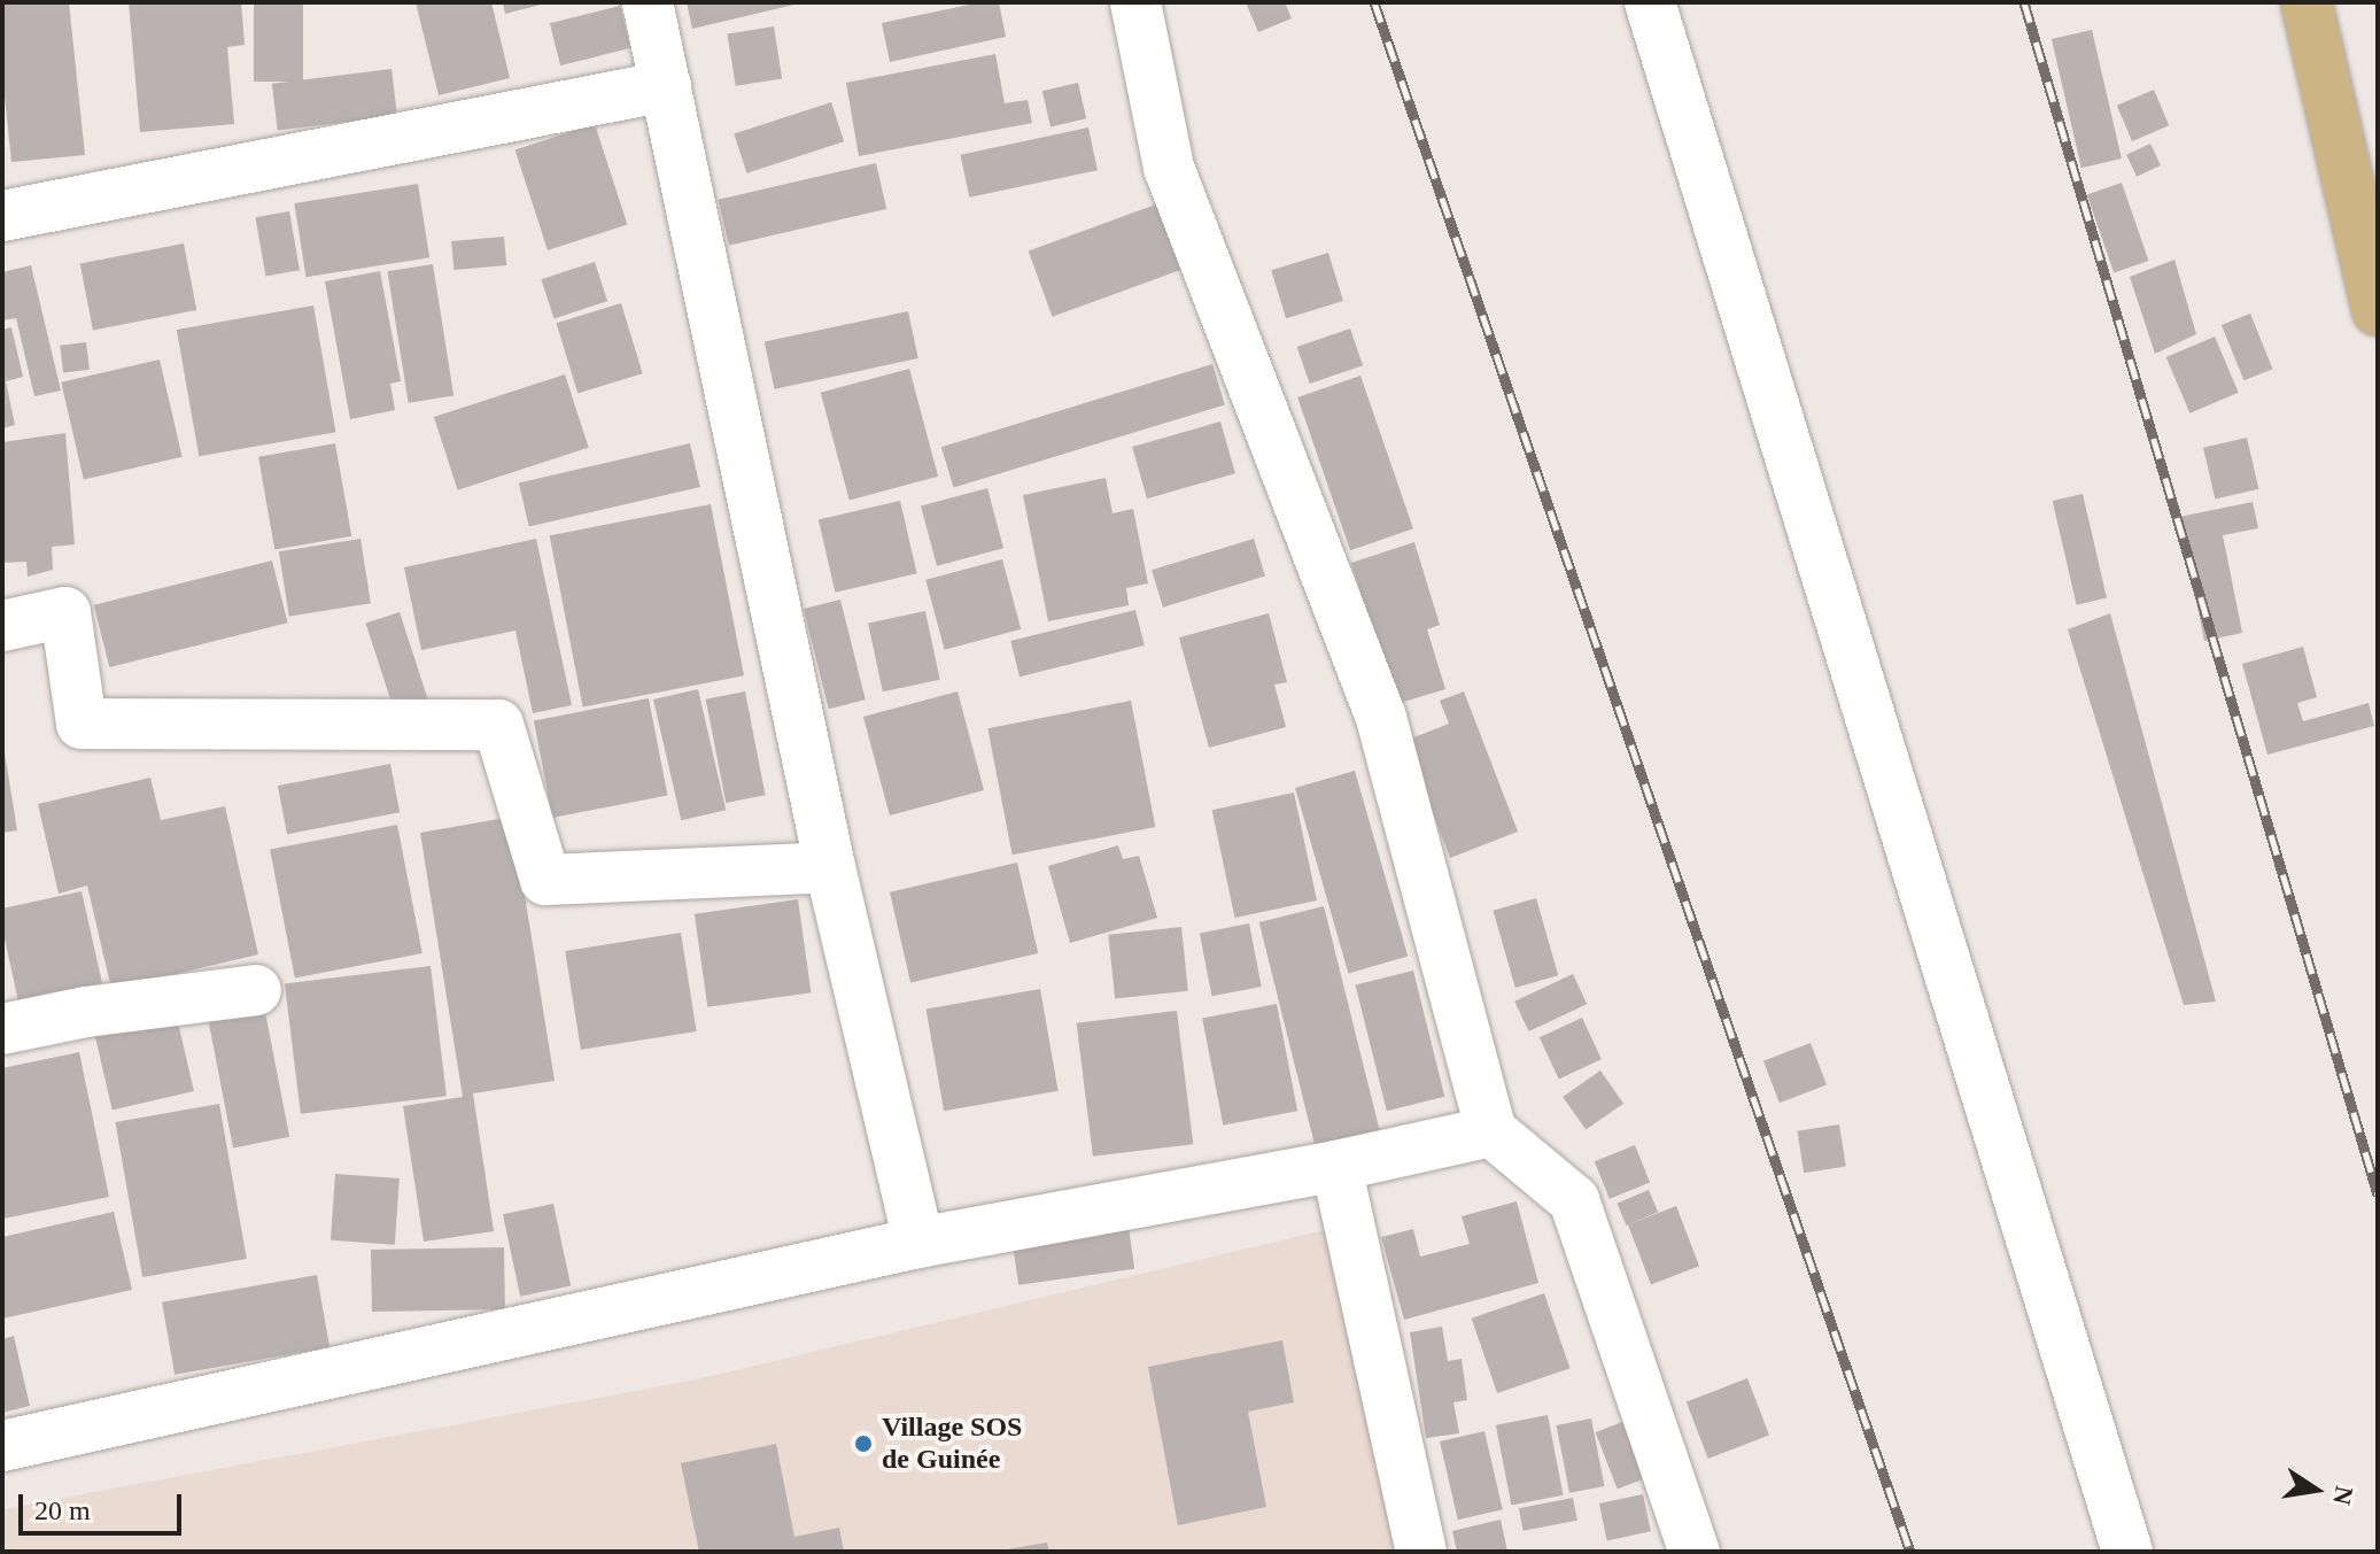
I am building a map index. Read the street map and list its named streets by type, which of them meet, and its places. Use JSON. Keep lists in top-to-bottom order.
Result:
{
  "places": ["Village SOS de Guinée"],
  "scale_bar": "20 m",
  "north": "right"
}
